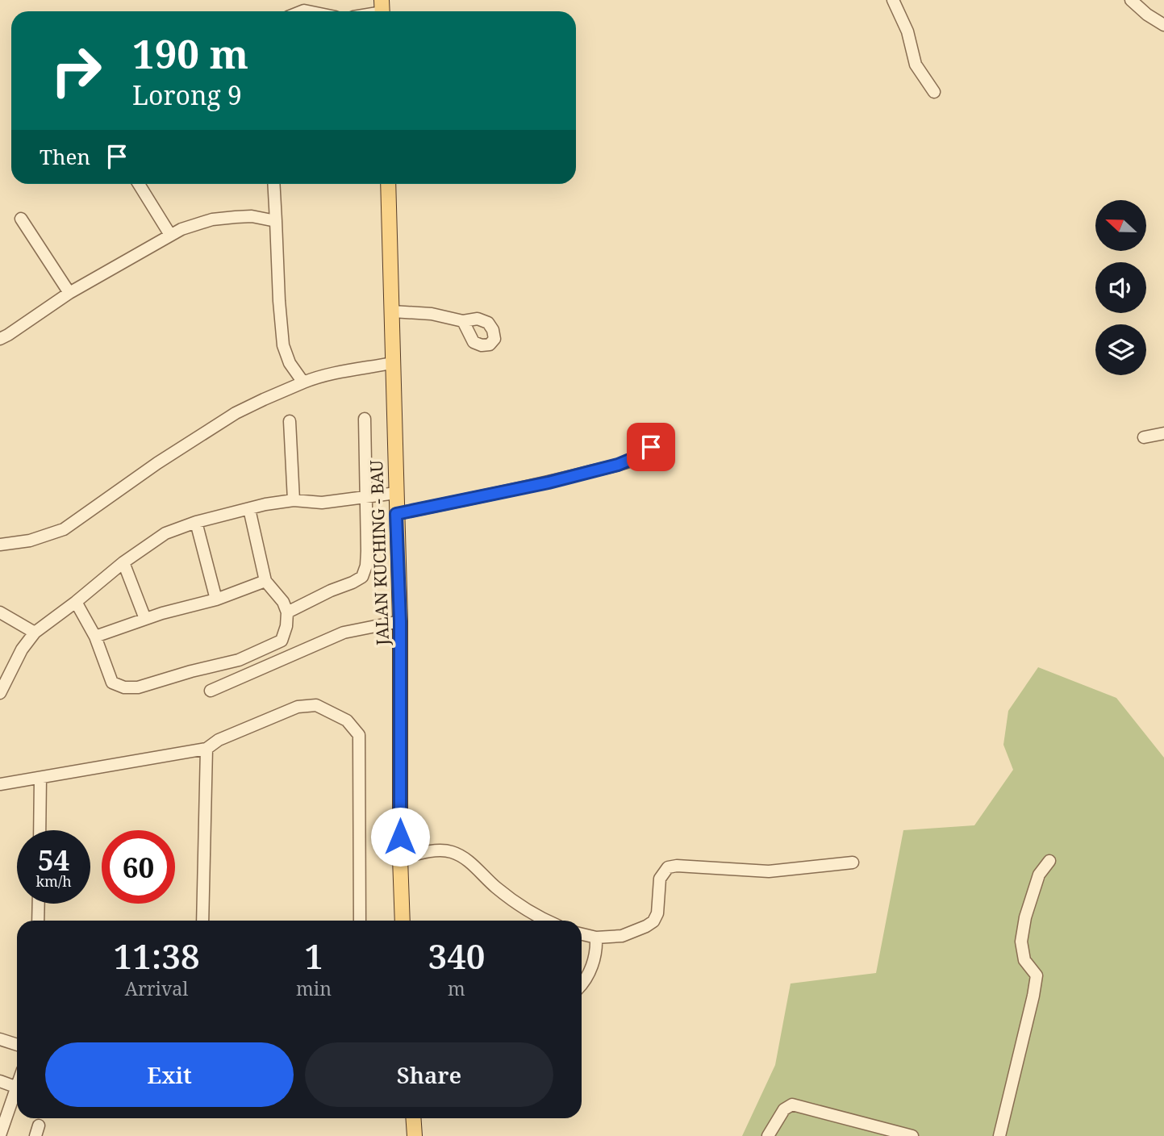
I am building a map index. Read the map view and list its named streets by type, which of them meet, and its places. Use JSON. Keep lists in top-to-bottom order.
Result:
{
  "streets": {
    "main road": ["JALAN KUCHING - BAU"]
  },
  "north": "left",
  "page": {
    "turn": ["190 m", "Lorong 9"],
    "then": "Then",
    "speed": "54 km/h",
    "limit": "60",
    "eta": [
      "11:38",
      "Arrival",
      "1",
      "min",
      "340",
      "m"
    ],
    "buttons": ["Exit", "Share"]
  }
}
